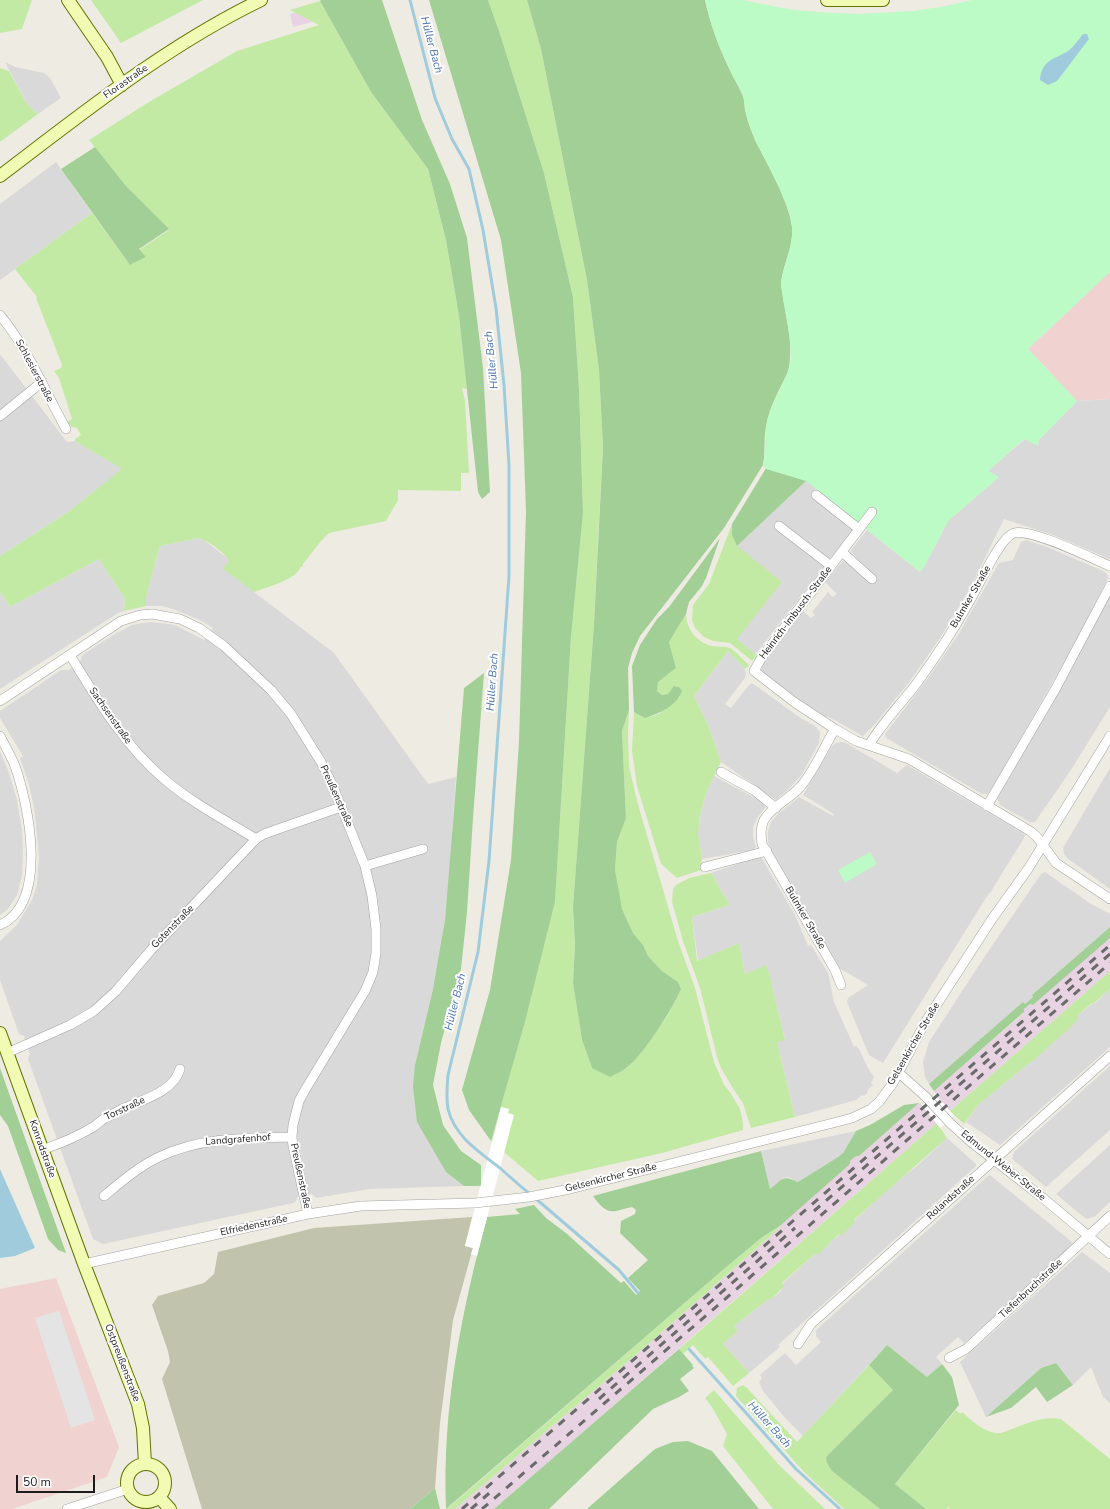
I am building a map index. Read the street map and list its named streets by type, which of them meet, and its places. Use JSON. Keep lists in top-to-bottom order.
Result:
{
  "streets": {
    "street": [
      "Florastraße",
      "Schlesierstraße",
      "Bulmker Straße",
      "Heinrich-Imbusch-Straße",
      "Sachsenstraße",
      "Preußenstraße",
      "Gotenstraße",
      "Gelsenkircher Straße",
      "Torstraße",
      "Landgrafenhof",
      "Konradstraße",
      "Edmund-Weber-Straße",
      "Rolandstraße",
      "Elfriedenstraße",
      "Tiefenbruchstraße",
      "Ostpreußenstraße"
    ]
  },
  "crossings": [
    ["Bulmker Straße", "Heinrich-Imbusch-Straße"],
    ["Heinrich-Imbusch-Straße", "Gelsenkircher Straße"],
    ["Sachsenstraße", "Preußenstraße"],
    ["Sachsenstraße", "Gotenstraße"],
    ["Preußenstraße", "Gotenstraße"],
    ["Preußenstraße", "Landgrafenhof"],
    ["Preußenstraße", "Elfriedenstraße"],
    ["Gotenstraße", "Konradstraße"],
    ["Gelsenkircher Straße", "Edmund-Weber-Straße"],
    ["Gelsenkircher Straße", "Elfriedenstraße"],
    ["Torstraße", "Konradstraße"],
    ["Konradstraße", "Elfriedenstraße"],
    ["Konradstraße", "Ostpreußenstraße"],
    ["Edmund-Weber-Straße", "Rolandstraße"],
    ["Edmund-Weber-Straße", "Tiefenbruchstraße"],
    ["Elfriedenstraße", "Ostpreußenstraße"]
  ],
  "water": ["Hüller Bach"],
  "scale_bar": "50 m"
}
